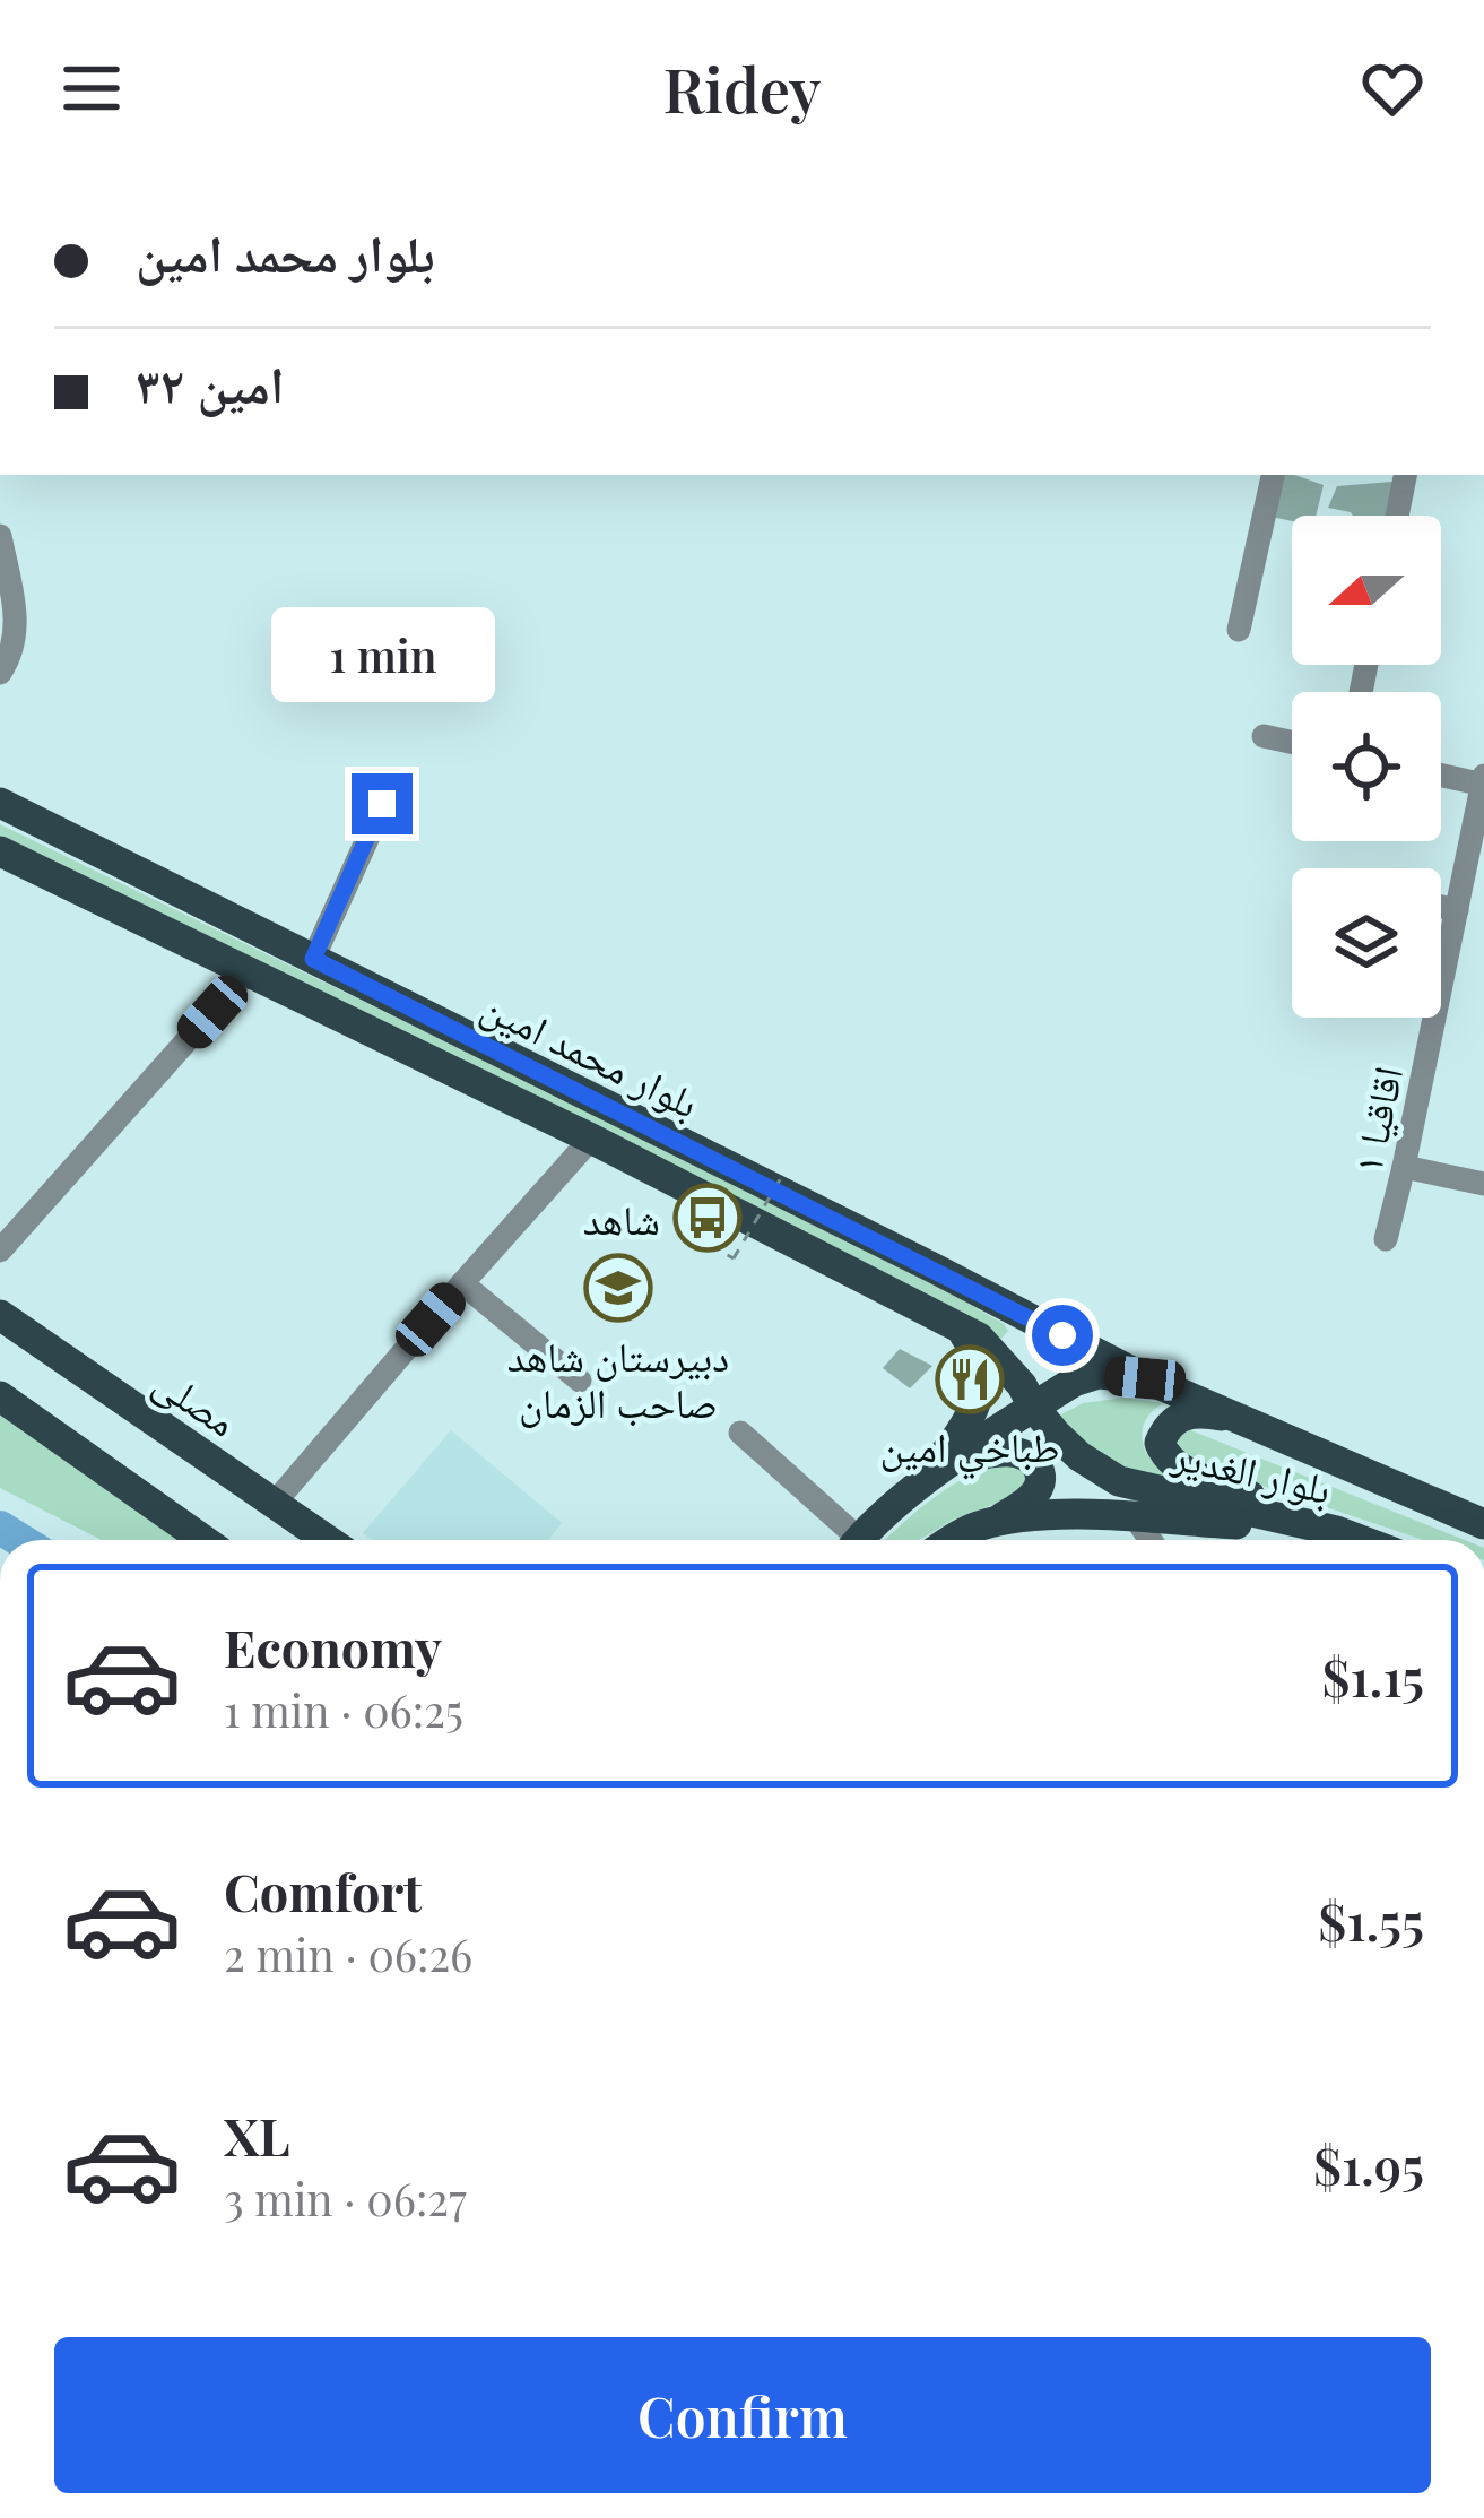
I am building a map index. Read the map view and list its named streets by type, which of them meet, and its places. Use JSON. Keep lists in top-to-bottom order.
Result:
{
  "streets": {
    "main road": ["بلوار محمد امین", "مصلی", "بلوار الغدیر"],
    "street": ["اقاقیا ۱"]
  },
  "crossings": [
    ["بلوار محمد امین", "بلوار الغدیر"]
  ],
  "places": {
    "bus stop": ["شاهد"],
    "school or university": ["دبیرستان شاهد صاحب الزمان"],
    "restaurant": ["طباخي امين"]
  },
  "north": "left",
  "page": {
    "header": "Ridey",
    "banner": ["بلوار محمد امین", "امین ۳۲"],
    "bubble": "1 min",
    "list": [
      {
        "name": "Economy",
        "note": "1 min · 06:25",
        "value": "$1.15"
      },
      {
        "name": "Comfort",
        "note": "2 min · 06:26",
        "value": "$1.55"
      },
      {
        "name": "XL",
        "note": "3 min · 06:27",
        "value": "$1.95"
      }
    ],
    "buttons": "Confirm"
  }
}
